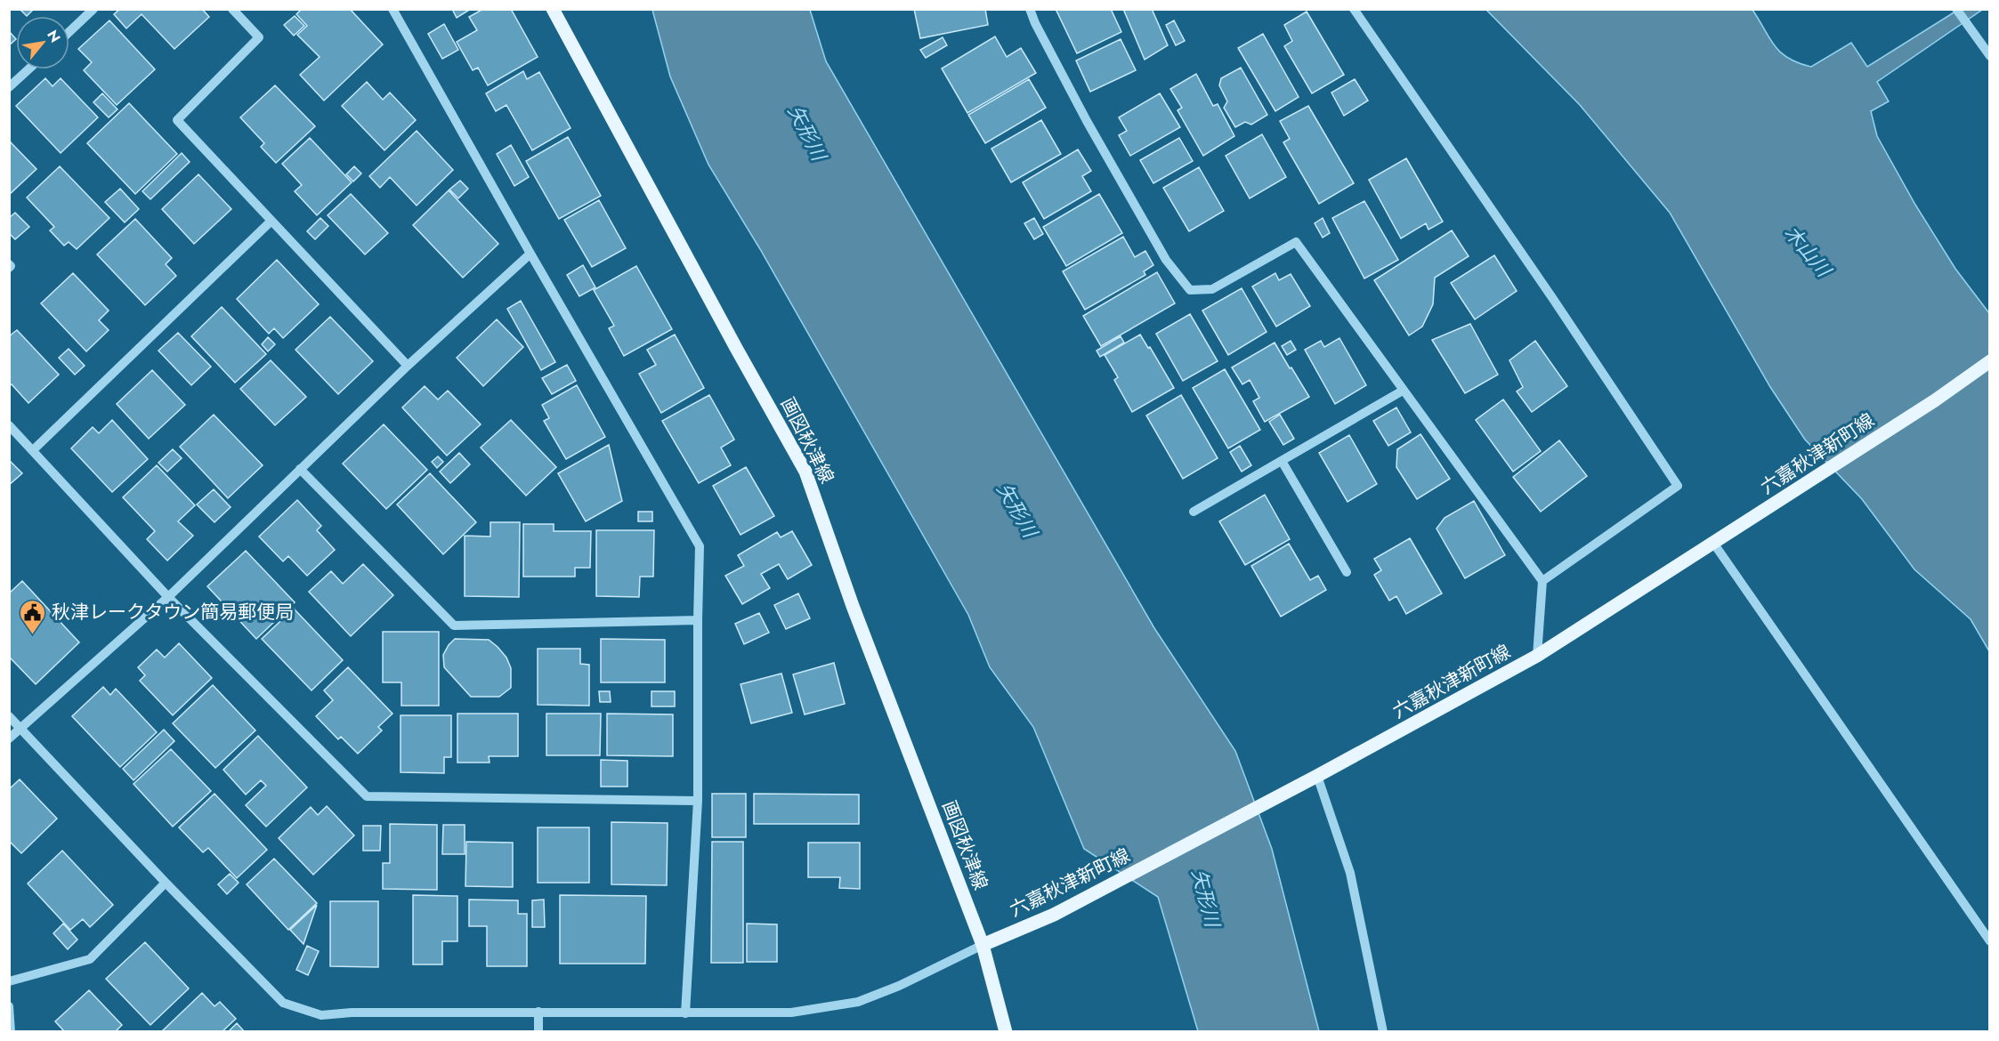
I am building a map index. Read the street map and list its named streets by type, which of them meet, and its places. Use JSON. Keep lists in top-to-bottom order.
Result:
{
  "streets": {
    "main road": ["画図秋津線", "六嘉秋津新町線"]
  },
  "crossings": [
    ["画図秋津線", "六嘉秋津新町線"]
  ],
  "water": ["矢形川", "木山川"],
  "places": {
    "public building": ["秋津レークタウン簡易郵便局"]
  },
  "north": "top right"
}
